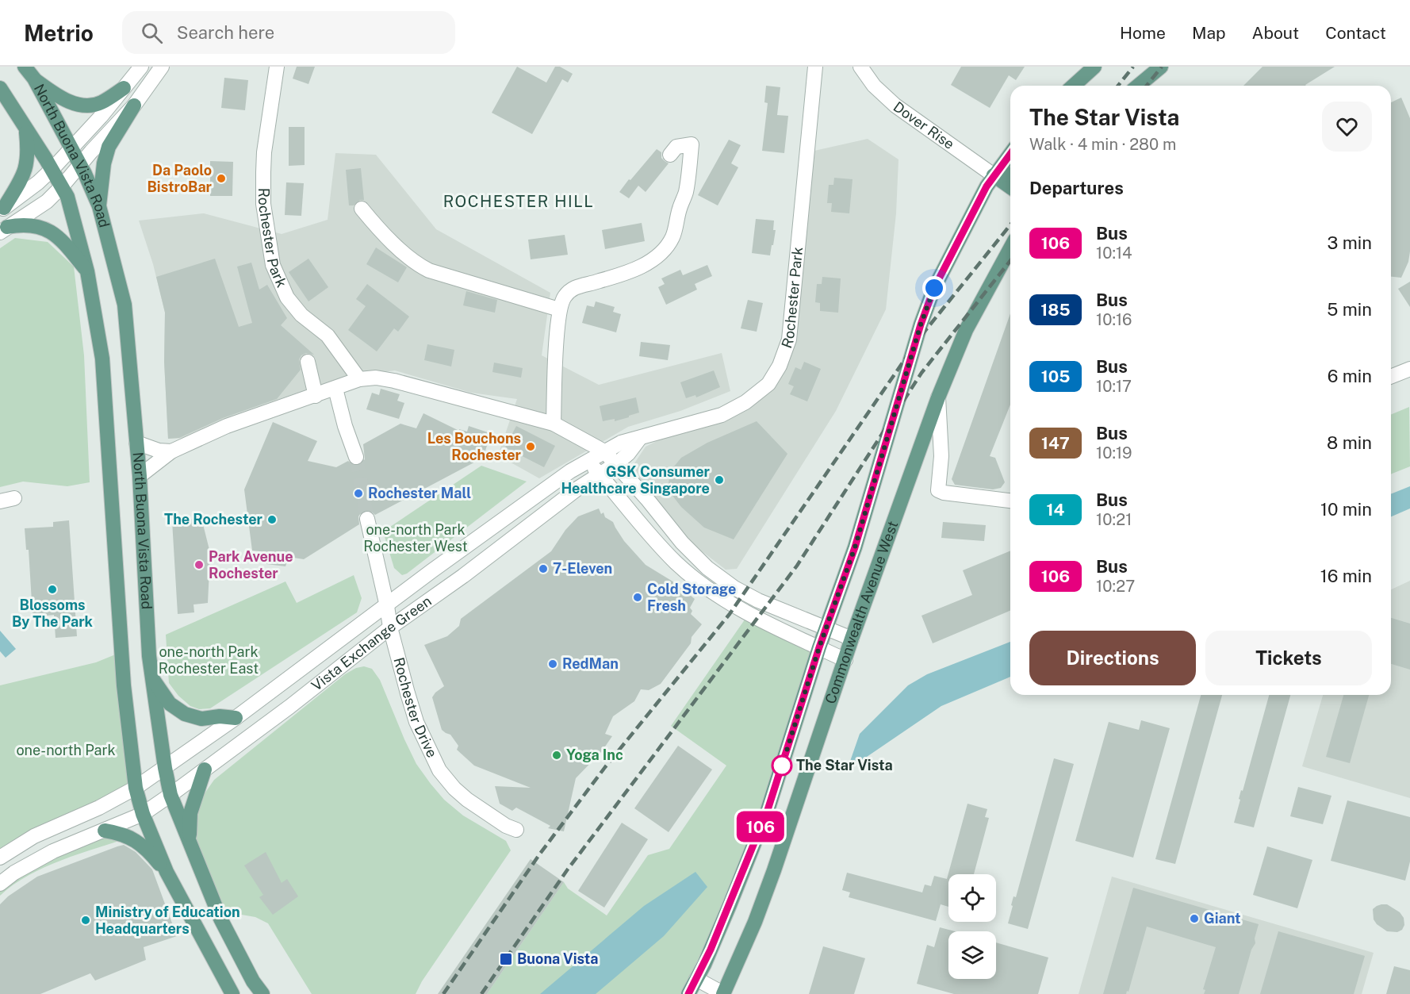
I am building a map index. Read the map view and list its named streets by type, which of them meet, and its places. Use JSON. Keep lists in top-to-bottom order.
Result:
{
  "streets": {
    "main road": ["North Buona Vista Road", "Commonwealth Avenue West"],
    "street": [
      "Dover Rise",
      "Rochester Park",
      "Vista Exchange Green",
      "Rochester Drive"
    ]
  },
  "crossings": [
    ["Dover Rise", "Commonwealth Avenue West"],
    ["North Buona Vista Road", "Vista Exchange Green"],
    ["Rochester Park", "Vista Exchange Green"],
    ["Vista Exchange Green", "Rochester Drive"]
  ],
  "districts": ["ROCHESTER HILL"],
  "parks": ["one-north Park Rochester West", "one-north Park Rochester East", "one-north Park"],
  "places": {
    "other": [
      "Da Paolo BistroBar",
      "Les Bouchons Rochester",
      "GSK Consumer Healthcare Singapore",
      "Rochester Mall",
      "The Rochester",
      "Park Avenue Rochester",
      "7-Eleven",
      "Blossoms By The Park",
      "Cold Storage Fresh",
      "RedMan",
      "Yoga Inc",
      "The Star Vista",
      "Giant",
      "Ministry of Education Headquarters"
    ],
    "transit": ["Buona Vista"]
  },
  "lines": ["bus line 106"],
  "page": {
    "header": "Metrio",
    "search": "Search here",
    "nav": [
      "Home",
      "Map",
      "About",
      "Contact"
    ],
    "on_map": "106",
    "heading": [
      ["The Star Vista", "Walk · 4 min · 280 m"],
      "Departures"
    ],
    "list": [
      {
        "mark": "106",
        "name": "Bus",
        "note": "10:14",
        "value": "3 min"
      },
      {
        "mark": "185",
        "name": "Bus",
        "note": "10:16",
        "value": "5 min"
      },
      {
        "mark": "105",
        "name": "Bus",
        "note": "10:17",
        "value": "6 min"
      },
      {
        "mark": "147",
        "name": "Bus",
        "note": "10:19",
        "value": "8 min"
      },
      {
        "mark": "14",
        "name": "Bus",
        "note": "10:21",
        "value": "10 min"
      },
      {
        "mark": "106",
        "name": "Bus",
        "note": "10:27",
        "value": "16 min"
      }
    ],
    "buttons": ["Directions", "Tickets"]
  }
}
